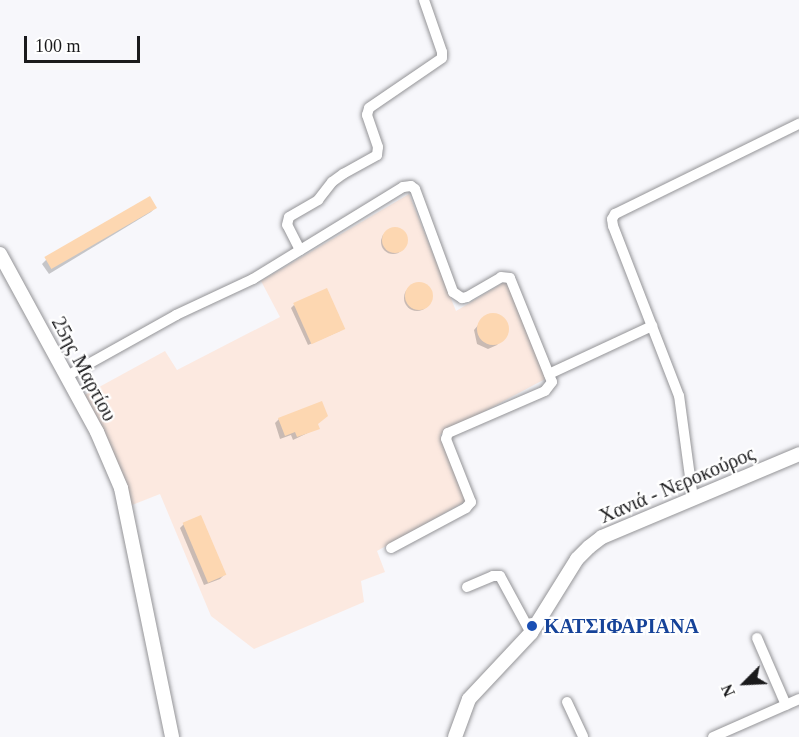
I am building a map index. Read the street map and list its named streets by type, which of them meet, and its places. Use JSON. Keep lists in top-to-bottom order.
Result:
{
  "streets": {
    "main road": ["25ης Μαρτίου", "Χανιά - Νεροκούρος"]
  },
  "places": ["ΚΑΤΣΙΦΑΡΙΑΝΑ"],
  "scale_bar": "100 m",
  "north": "bottom left"
}
